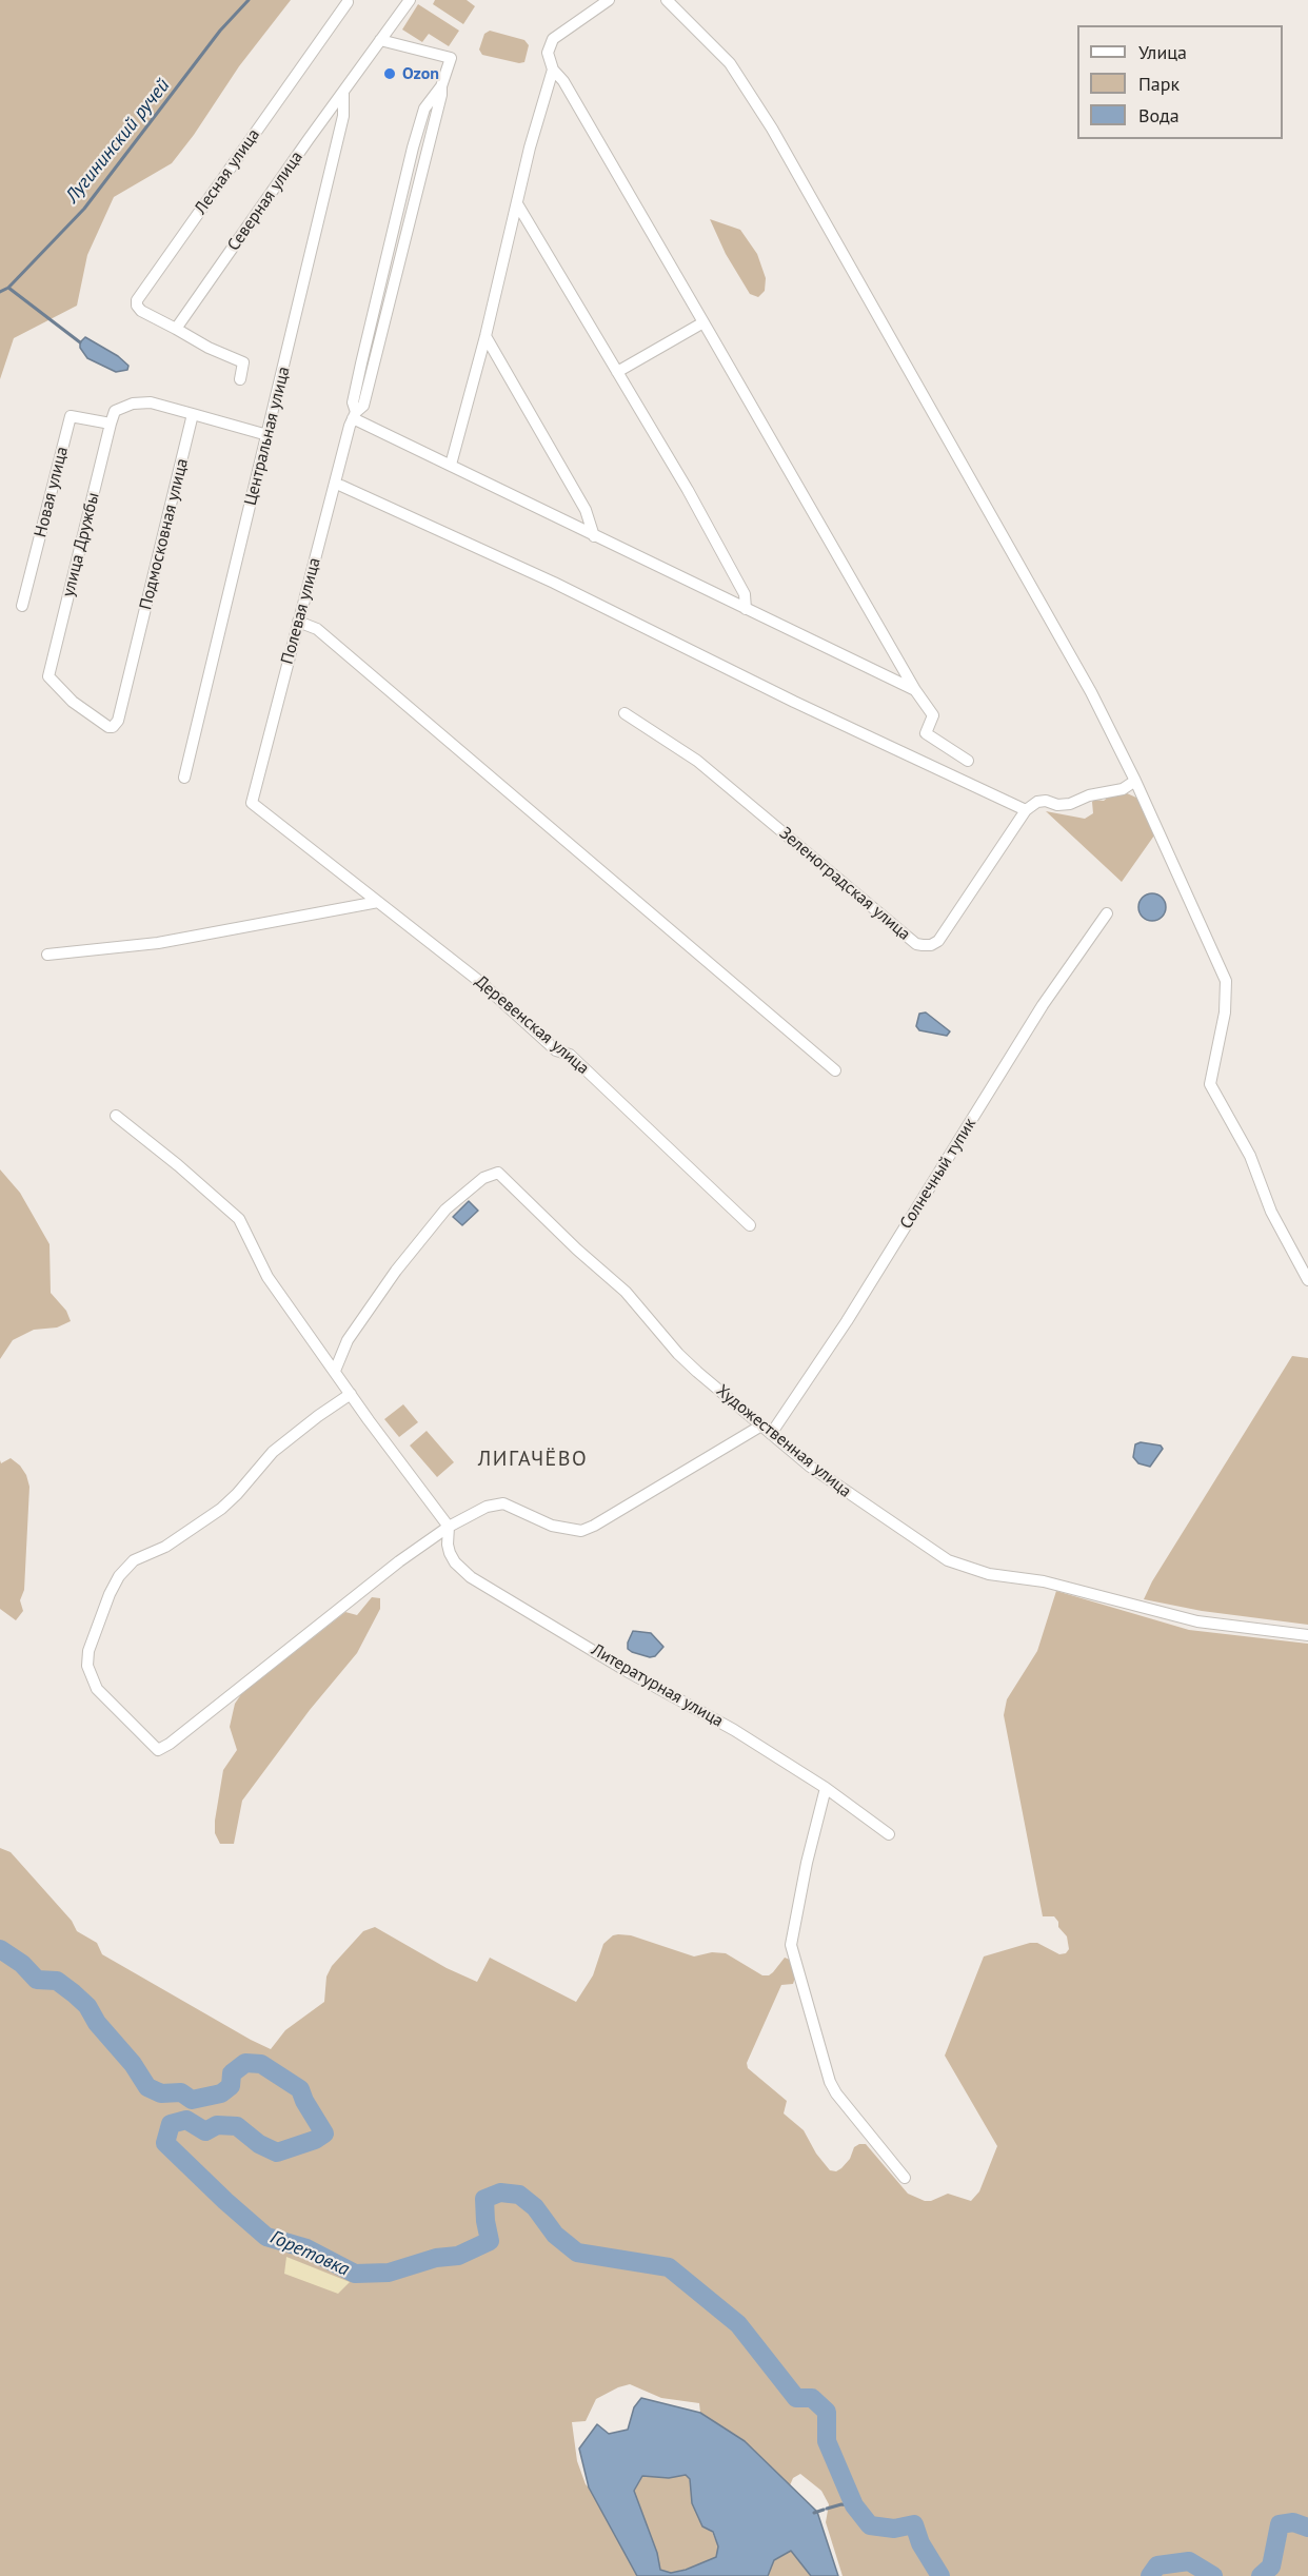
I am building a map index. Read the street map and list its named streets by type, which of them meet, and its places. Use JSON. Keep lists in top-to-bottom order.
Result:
{
  "streets": {
    "street": [
      "Лесная улица",
      "Северная улица",
      "Центральная улица",
      "Новая улица",
      "Подмосковная улица",
      "улица Дружбы",
      "Полевая улица",
      "Зеленоградская улица",
      "Деревенская улица",
      "Солнечный тупик",
      "Художественная улица",
      "Литературная улица"
    ]
  },
  "crossings": [
    ["Лесная улица", "Северная улица"],
    ["Северная улица", "Центральная улица"],
    ["Северная улица", "Полевая улица"],
    ["Новая улица", "улица Дружбы"],
    ["Подмосковная улица", "улица Дружбы"],
    ["Полевая улица", "Деревенская улица"],
    ["Солнечный тупик", "Художественная улица"]
  ],
  "districts": ["ЛИГАЧЁВО"],
  "water": ["Лугининский ручей", "Горетовка"],
  "places": ["Ozon"],
  "legend": ["Улица", "Парк", "Вода"]
}
